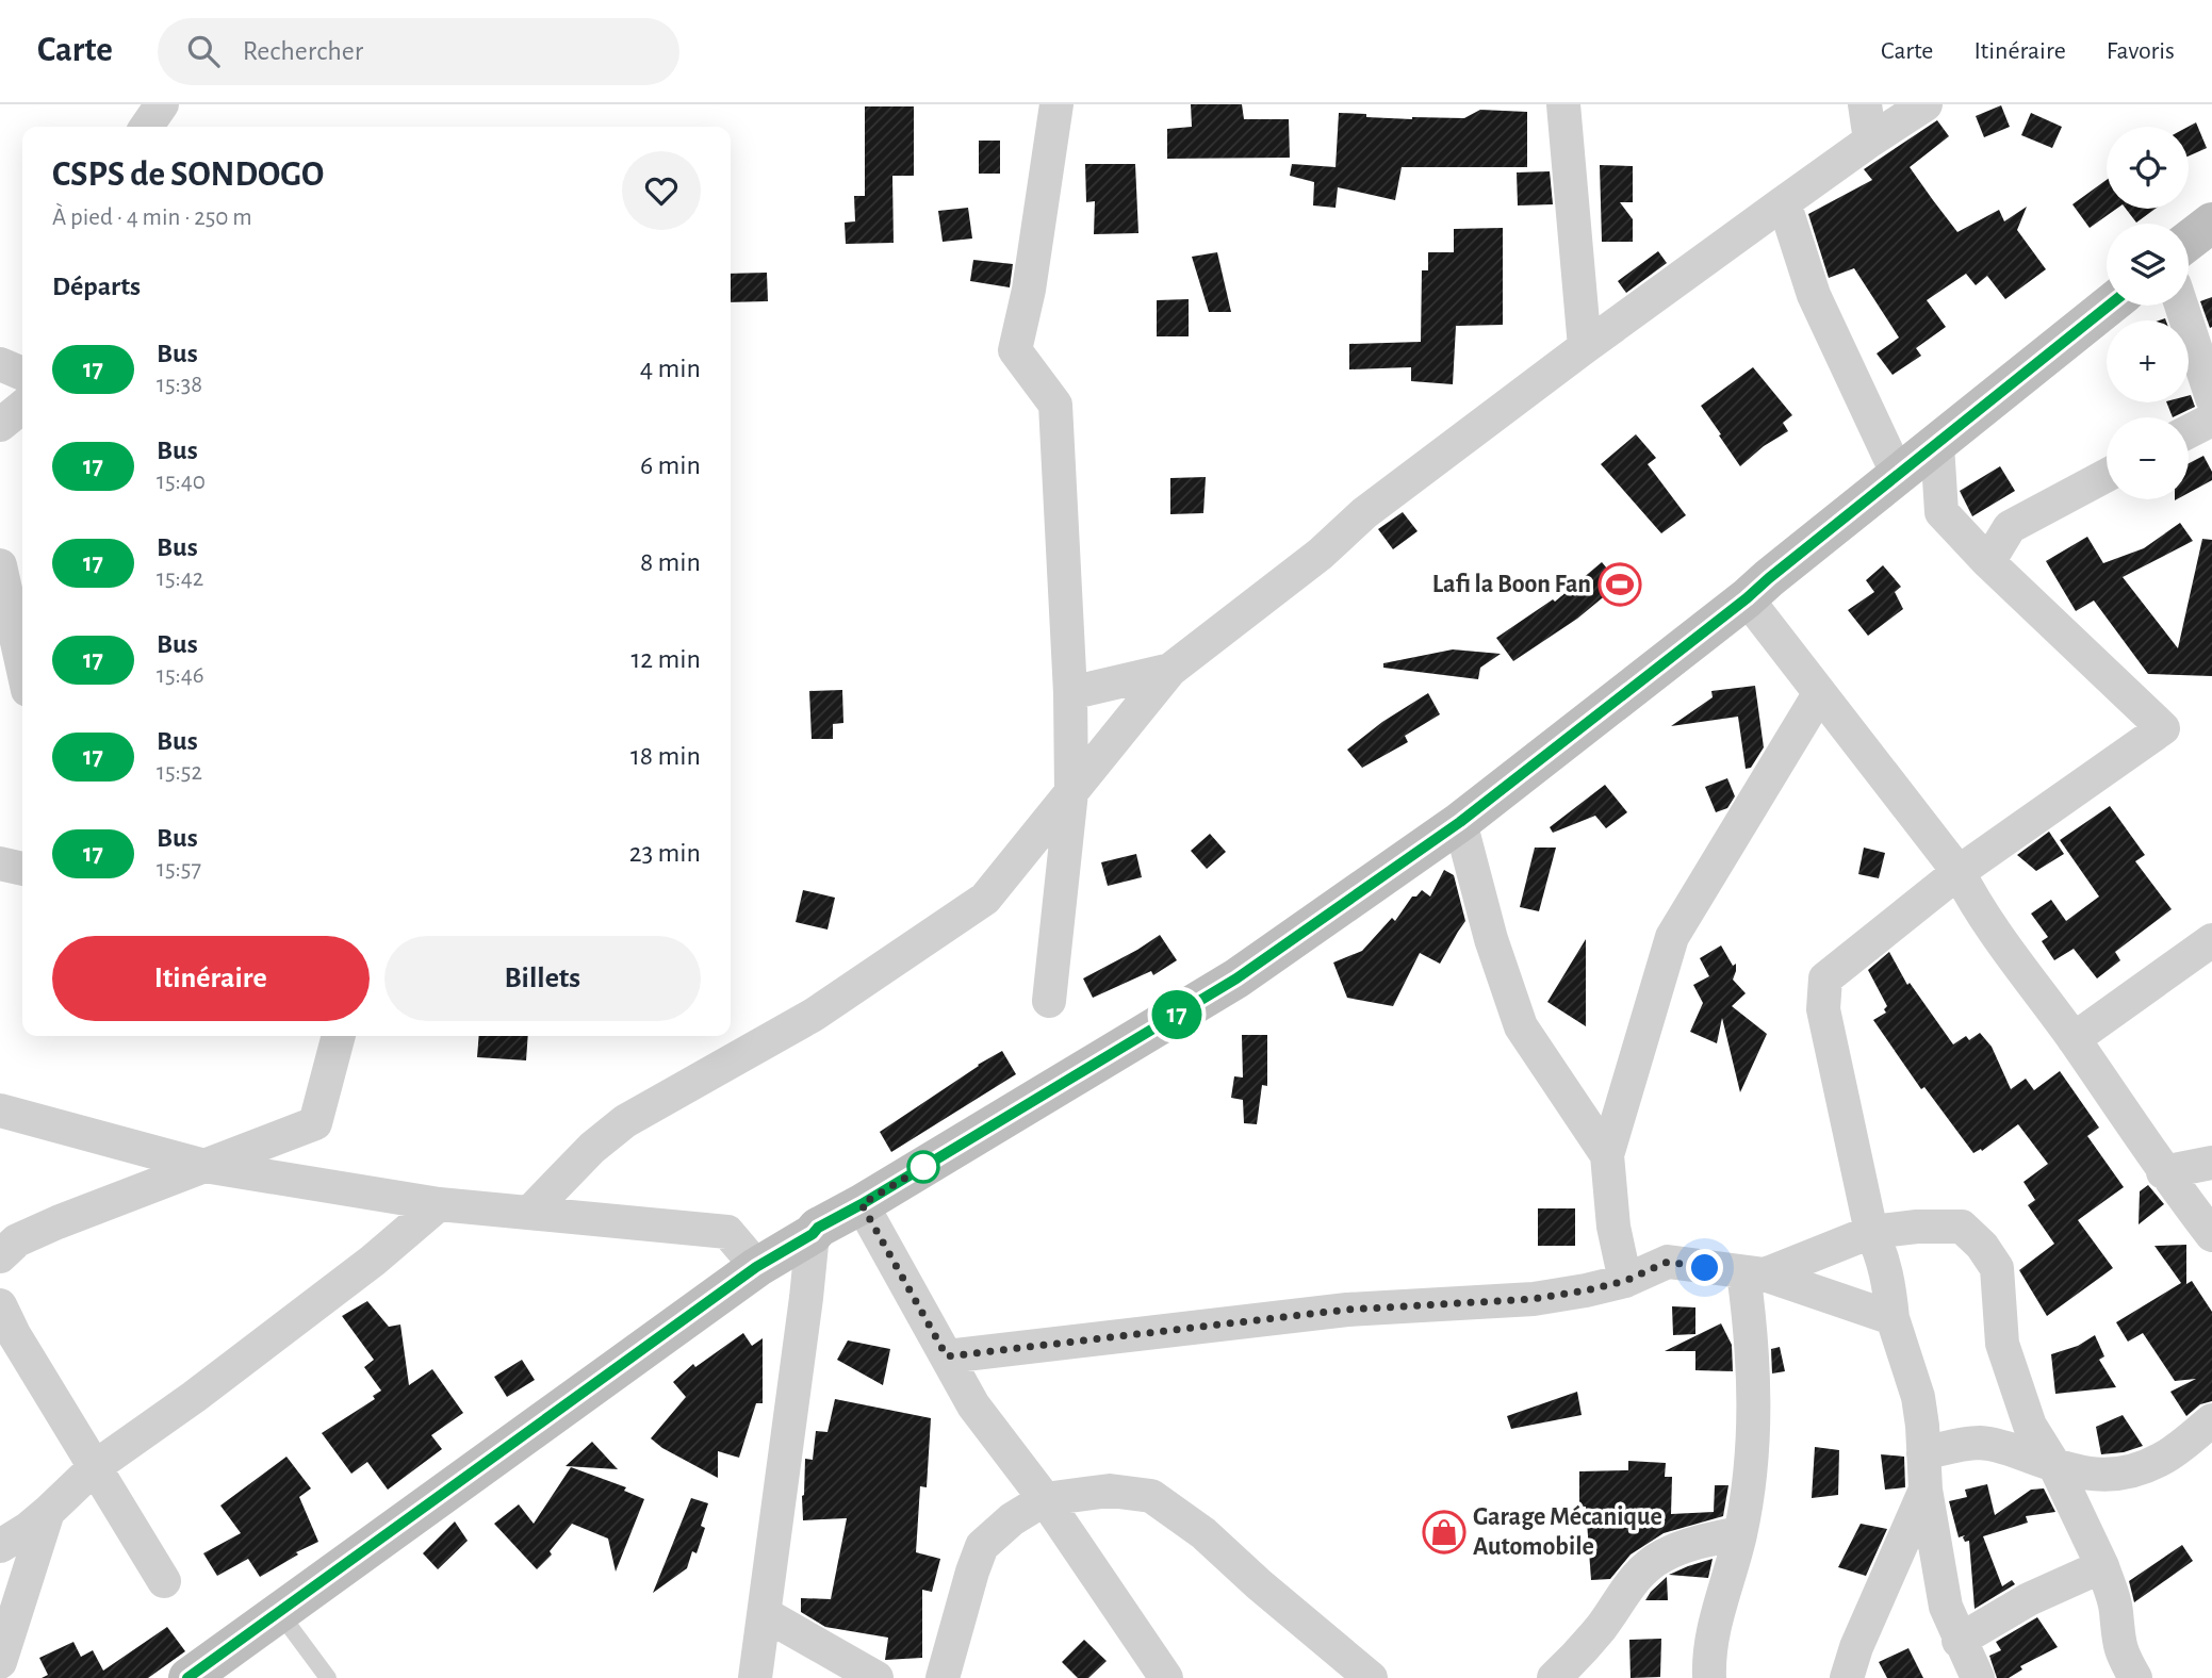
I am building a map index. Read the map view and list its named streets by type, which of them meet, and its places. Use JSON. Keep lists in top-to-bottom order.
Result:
{
  "places": {
    "sports": ["Lafi la Boon Fan"],
    "shop": ["Garage Mécanique Automobile"]
  },
  "lines": ["bus line 17"],
  "page": {
    "header": "Carte",
    "search": "Rechercher",
    "nav": ["Carte", "Itinéraire", "Favoris"],
    "on_map": "17",
    "map_buttons": ["+", "−"],
    "heading": [
      ["CSPS de SONDOGO", "À pied · 4 min · 250 m"],
      "Départs"
    ],
    "list": [
      {
        "mark": "17",
        "name": "Bus",
        "note": "15:38",
        "value": "4 min"
      },
      {
        "mark": "17",
        "name": "Bus",
        "note": "15:40",
        "value": "6 min"
      },
      {
        "mark": "17",
        "name": "Bus",
        "note": "15:42",
        "value": "8 min"
      },
      {
        "mark": "17",
        "name": "Bus",
        "note": "15:46",
        "value": "12 min"
      },
      {
        "mark": "17",
        "name": "Bus",
        "note": "15:52",
        "value": "18 min"
      },
      {
        "mark": "17",
        "name": "Bus",
        "note": "15:57",
        "value": "23 min"
      }
    ],
    "buttons": ["Itinéraire", "Billets"]
  }
}
